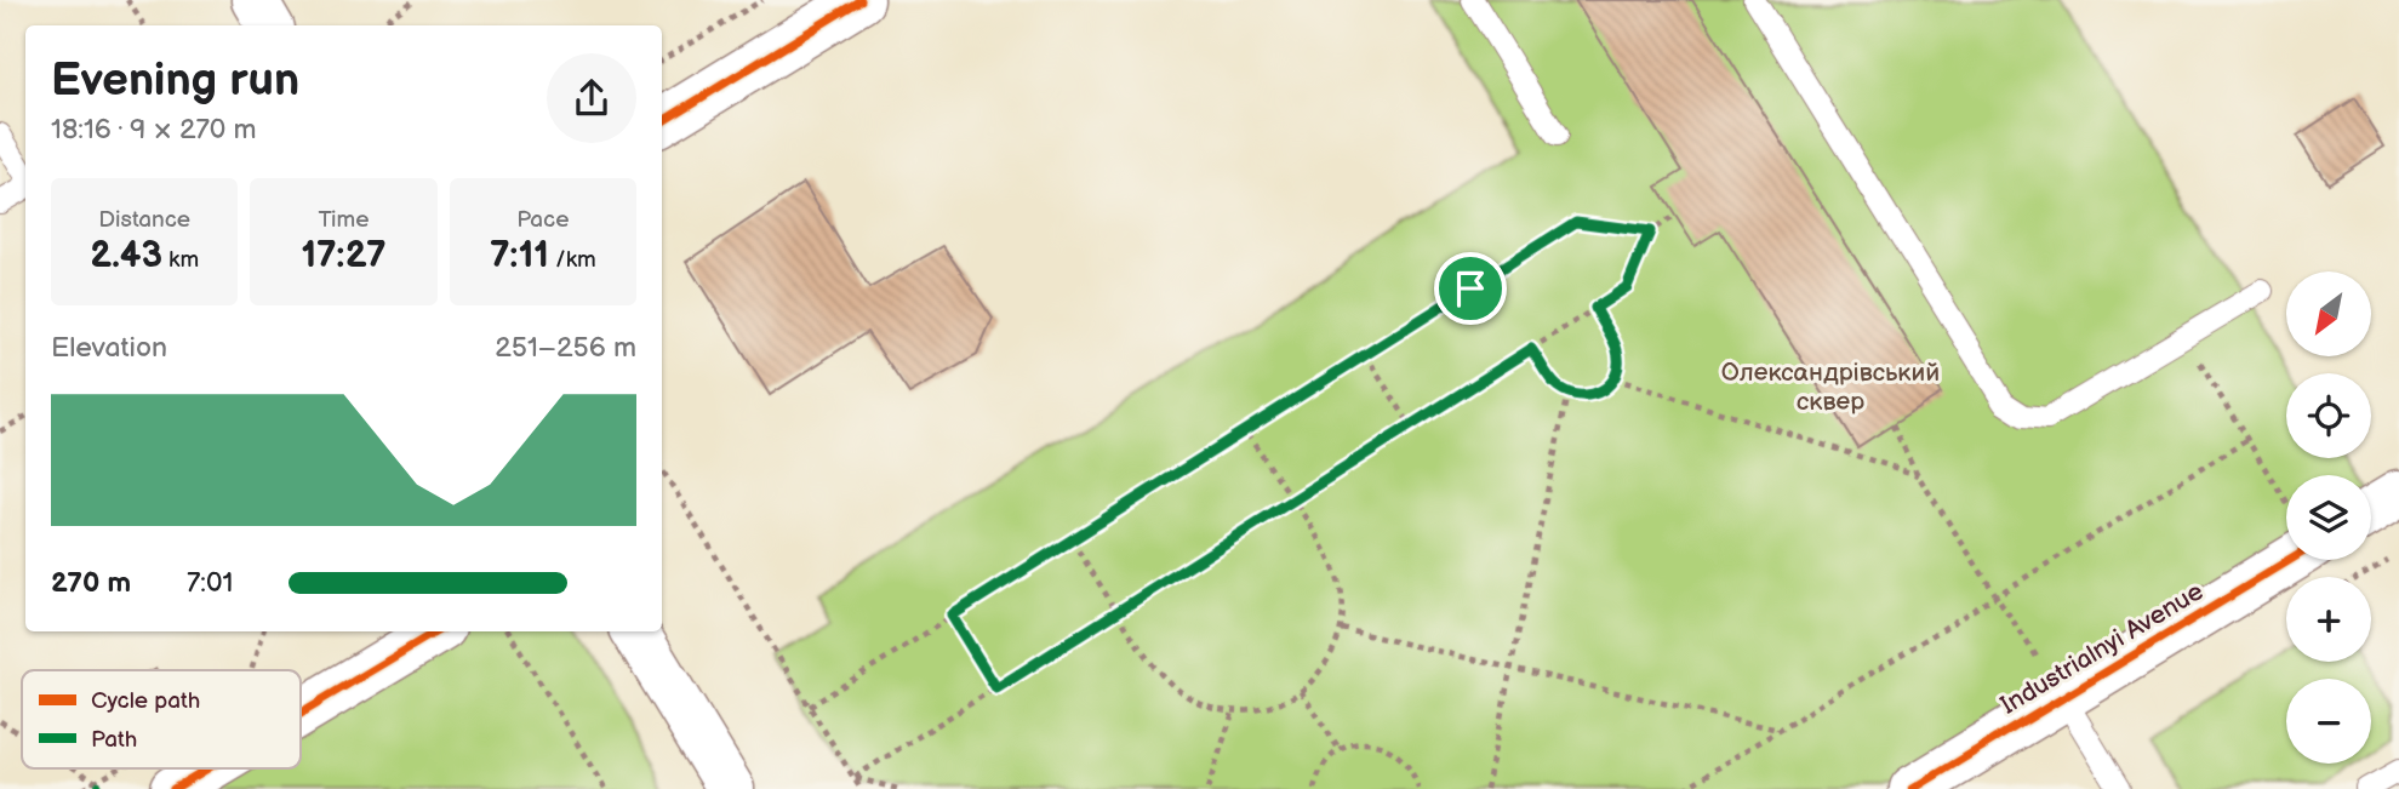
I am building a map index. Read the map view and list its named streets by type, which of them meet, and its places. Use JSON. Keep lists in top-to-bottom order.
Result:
{
  "streets": {
    "street": ["Industrialnyi Avenue"]
  },
  "parks": ["Олександрівський сквер"],
  "legend": ["Cycle path", "Path"],
  "north": "bottom left",
  "page": {
    "heading": ["Evening run", "18:16 · 9 × 270 m"],
    "stats": [
      ["Distance", "2.43 km"],
      ["Time", "17:27"],
      ["Pace", "7:11 /km"]
    ],
    "map_buttons": ["+", "−"],
    "chart": ["Elevation", "251–256 m"],
    "list": [
      {
        "name": "270 m",
        "note": "7:01"
      }
    ]
  }
}
